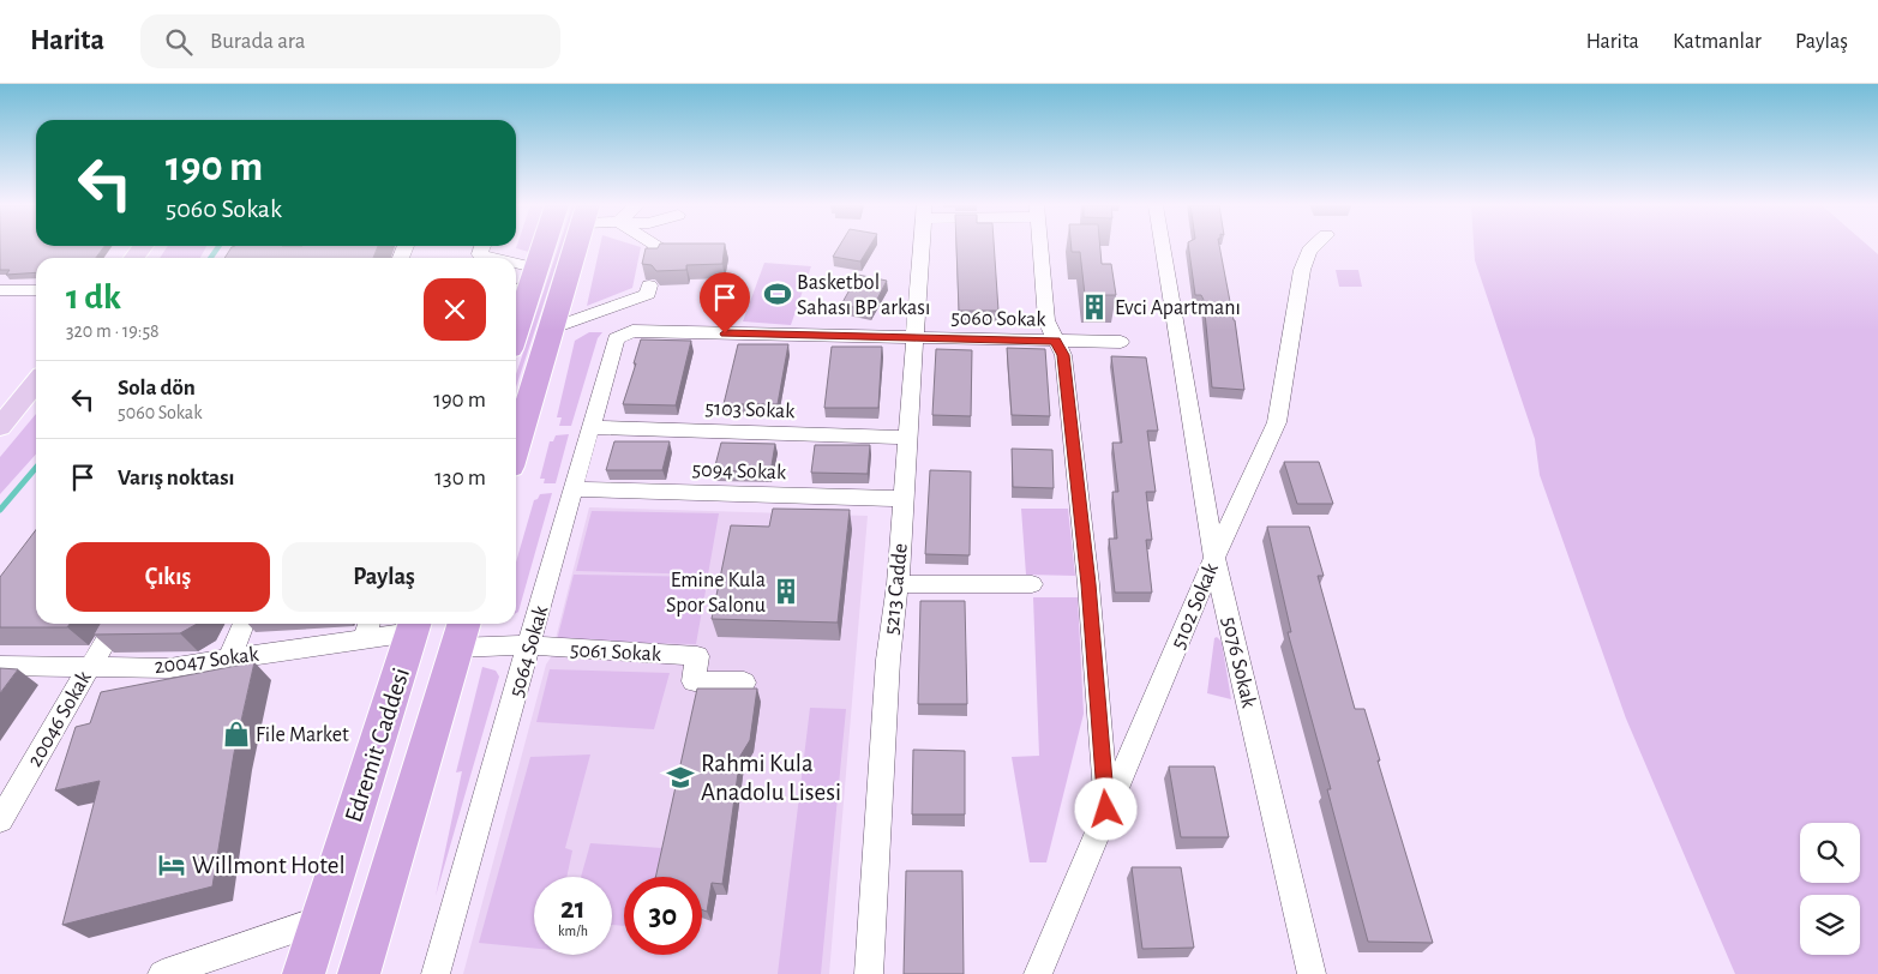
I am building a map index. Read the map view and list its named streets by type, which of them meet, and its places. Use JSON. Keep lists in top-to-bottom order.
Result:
{
  "streets": {
    "highway": ["Edremit Caddesi"],
    "street": [
      "5060 Sokak",
      "5103 Sokak",
      "5094 Sokak",
      "5213 Cadde",
      "5102 Sokak",
      "5064 Sokak",
      "5061 Sokak",
      "20047 Sokak",
      "5076 Sokak",
      "20046 Sokak"
    ]
  },
  "crossings": [
    ["5060 Sokak", "5213 Cadde"],
    ["5060 Sokak", "5064 Sokak"],
    ["5103 Sokak", "5213 Cadde"],
    ["5103 Sokak", "5064 Sokak"],
    ["5094 Sokak", "5213 Cadde"],
    ["5094 Sokak", "5064 Sokak"],
    ["5102 Sokak", "5076 Sokak"],
    ["5064 Sokak", "5061 Sokak"],
    ["5061 Sokak", "Edremit Caddesi"],
    ["20047 Sokak", "20046 Sokak"],
    ["20047 Sokak", "Edremit Caddesi"]
  ],
  "places": {
    "sports": ["Basketbol Sahası BP arkası"],
    "building": ["Evci Apartmanı", "Emine Kula Spor Salonu"],
    "shop": ["File Market"],
    "school or university": ["Rahmi Kula Anadolu Lisesi"],
    "hotel": ["Willmont Hotel"]
  },
  "page": {
    "header": "Harita",
    "search": "Burada ara",
    "nav": ["Harita", "Katmanlar", "Paylaş"],
    "turn": ["190 m", "5060 Sokak"],
    "heading": ["1 dk", "320 m · 19:58"],
    "list": [
      {
        "name": "Sola dön",
        "note": "5060 Sokak",
        "value": "190 m"
      },
      {
        "name": "Varış noktası",
        "value": "130 m"
      }
    ],
    "buttons": ["Çıkış", "Paylaş"],
    "speed": "21 km/h",
    "limit": "30"
  }
}
